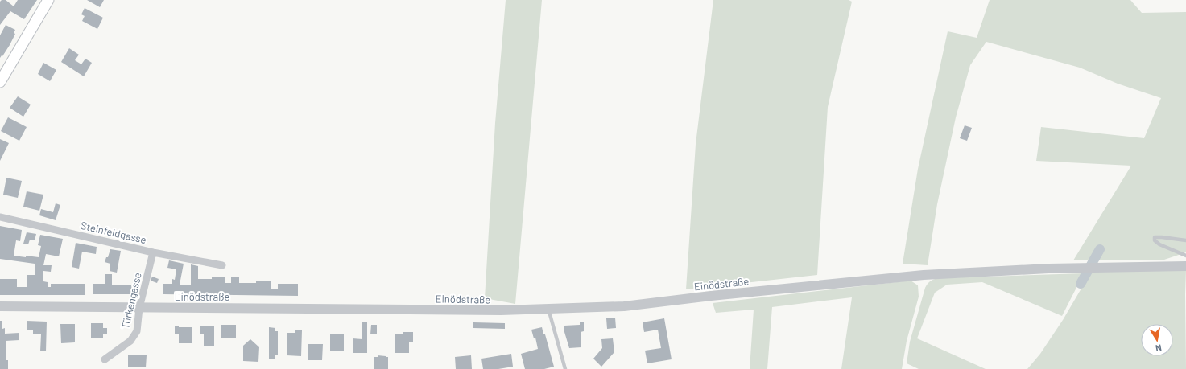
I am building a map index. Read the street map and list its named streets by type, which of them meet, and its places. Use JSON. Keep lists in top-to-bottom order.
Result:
{
  "streets": {
    "street": ["Steinfeldgasse", "Einödstraße", "Türkengasse"]
  },
  "crossings": [
    ["Steinfeldgasse", "Türkengasse"],
    ["Einödstraße", "Türkengasse"]
  ],
  "north": "bottom"
}
